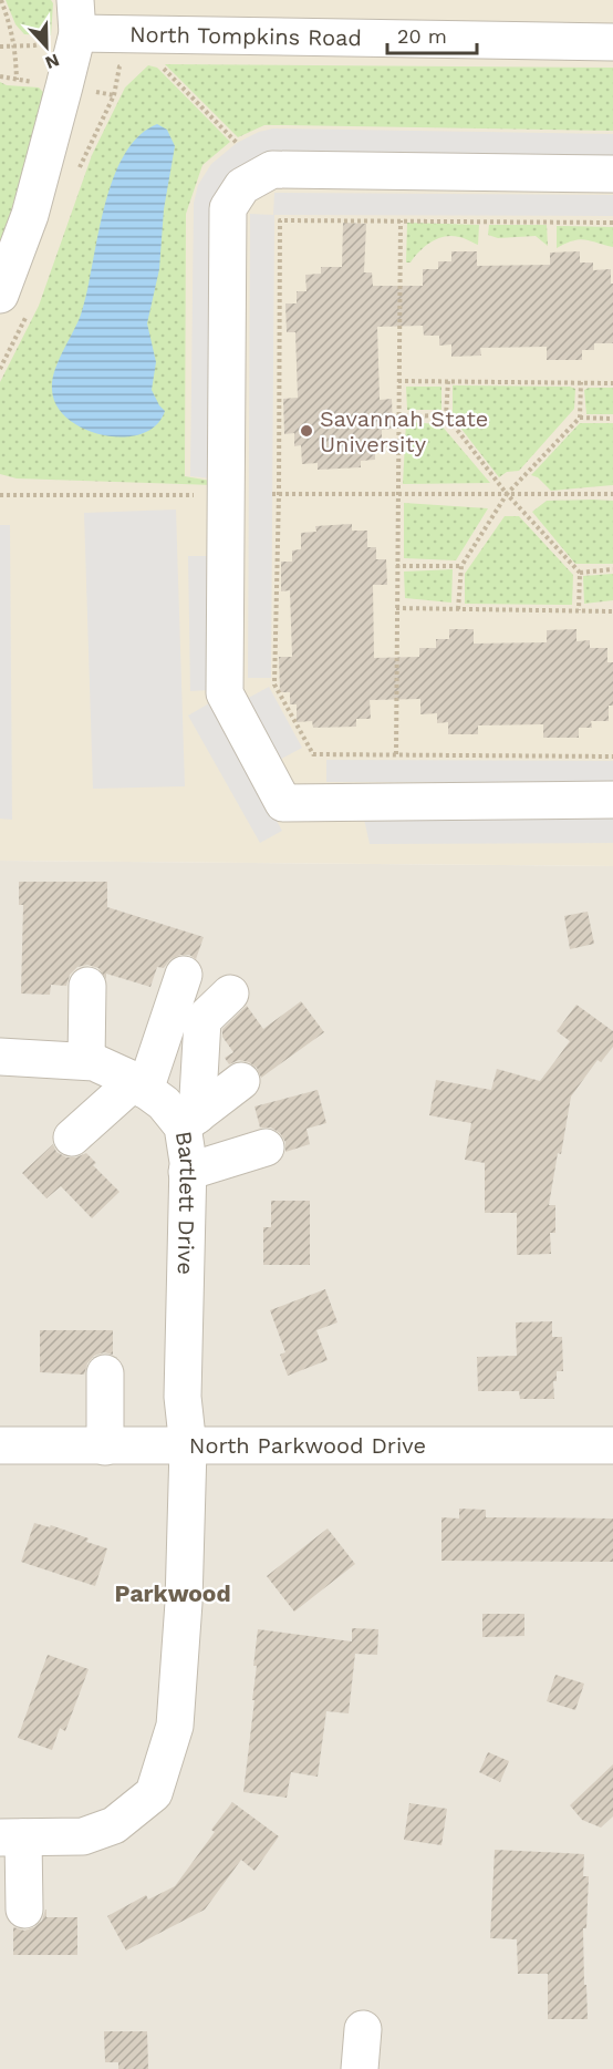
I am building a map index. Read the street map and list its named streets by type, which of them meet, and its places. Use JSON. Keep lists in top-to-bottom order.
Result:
{
  "streets": {
    "street": ["North Tompkins Road", "Bartlett Drive", "North Parkwood Drive"]
  },
  "crossings": [
    ["Bartlett Drive", "North Parkwood Drive"]
  ],
  "districts": ["Parkwood"],
  "places": ["Savannah State University"],
  "scale_bar": "20 m",
  "north": "bottom"
}
